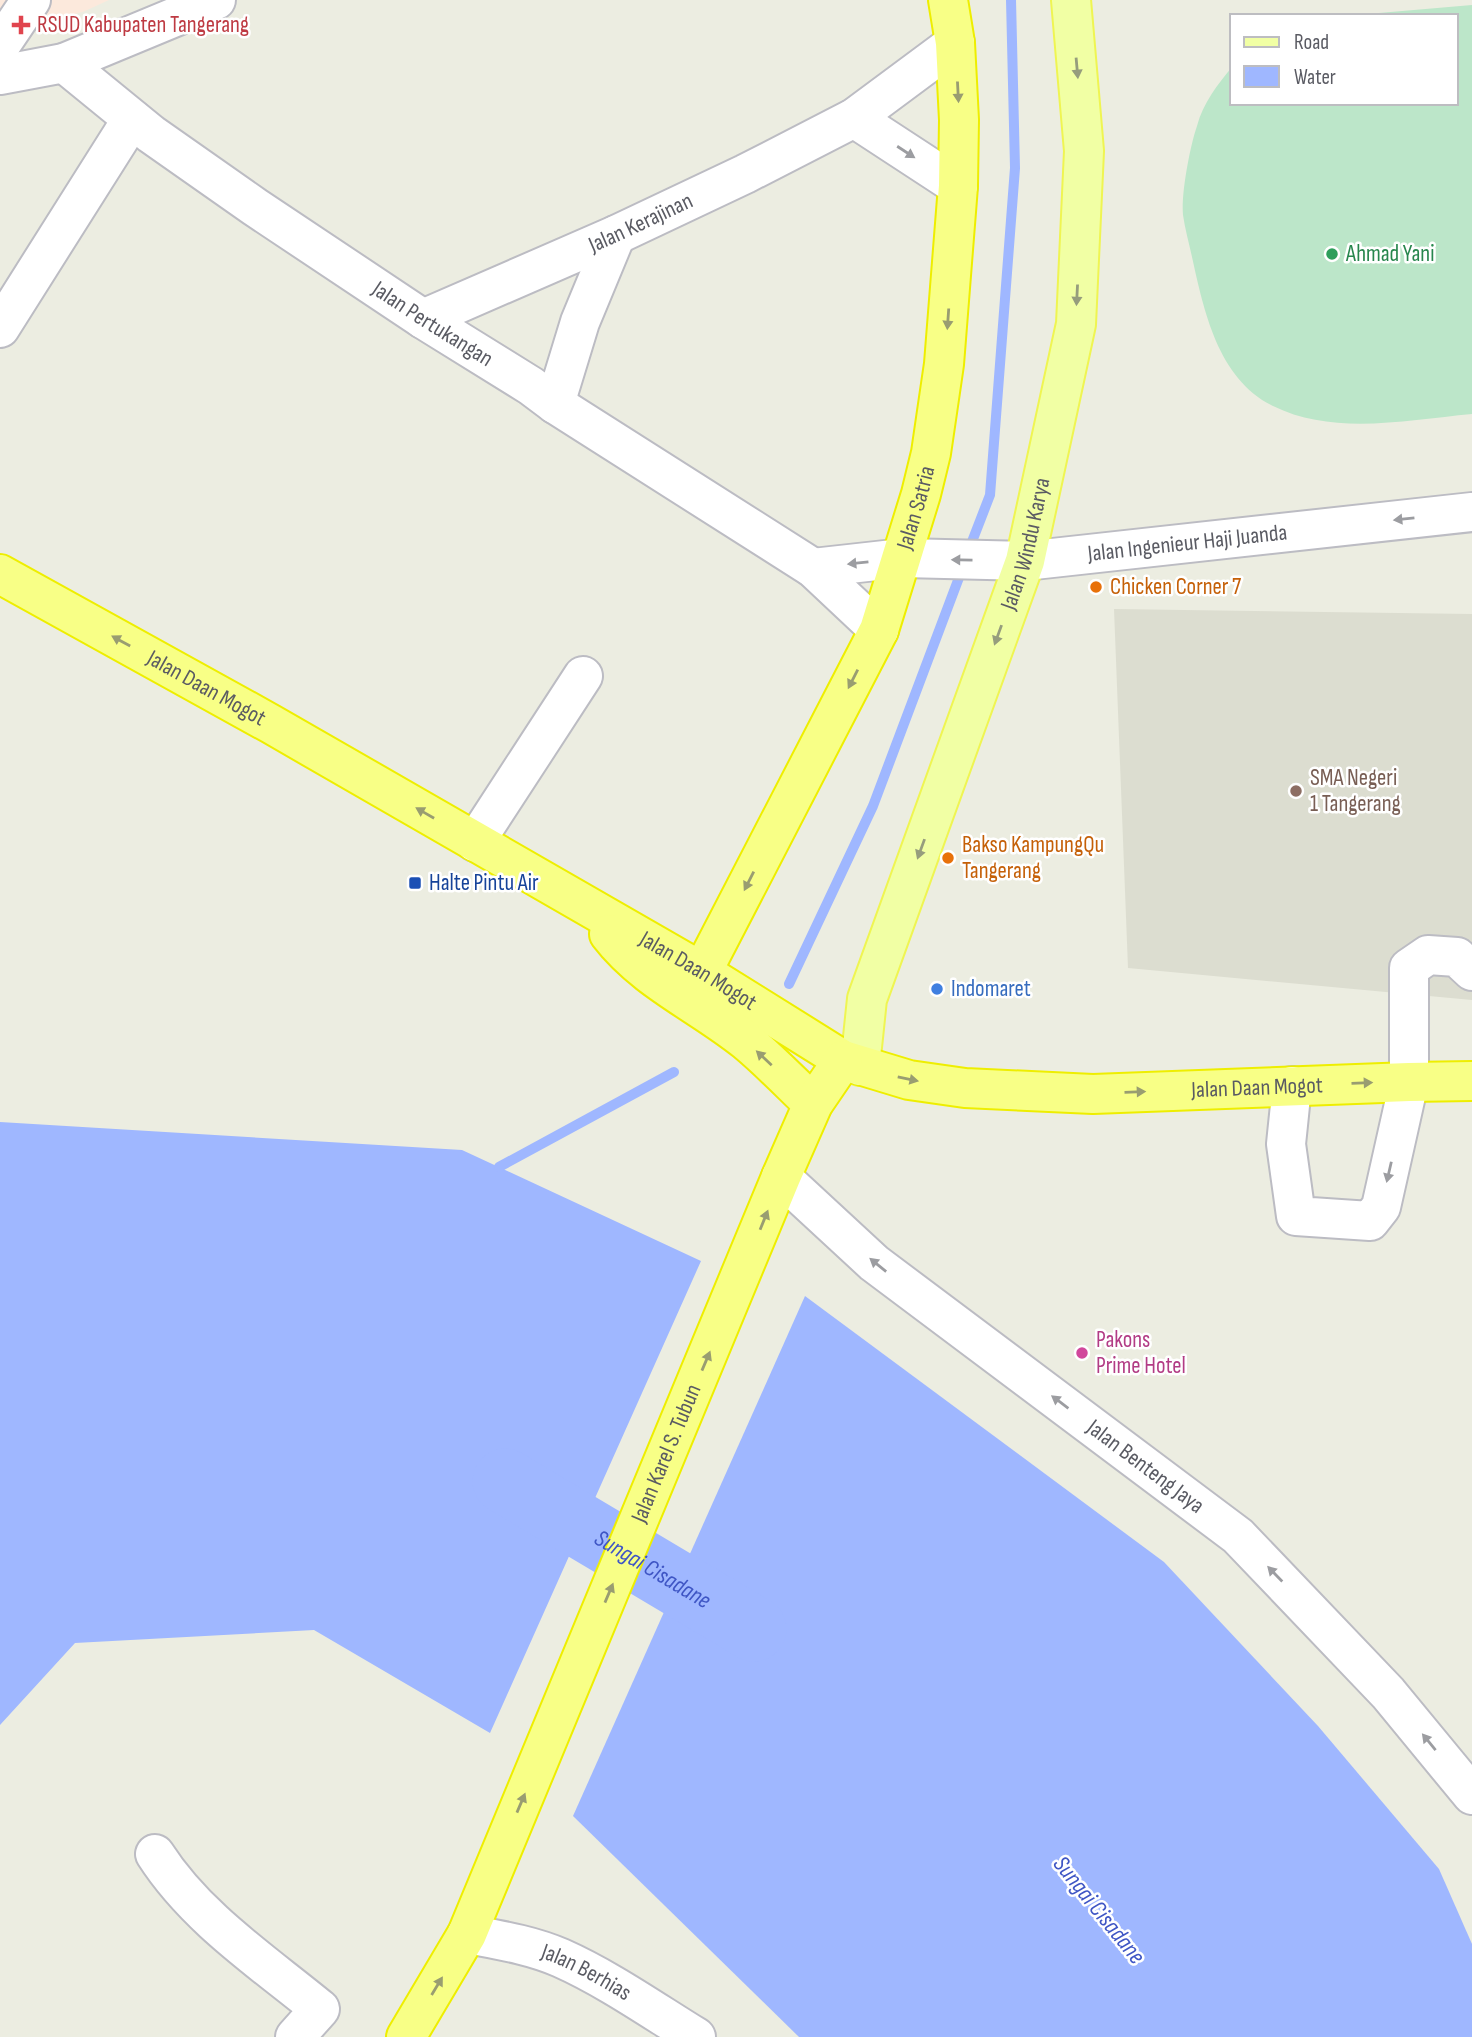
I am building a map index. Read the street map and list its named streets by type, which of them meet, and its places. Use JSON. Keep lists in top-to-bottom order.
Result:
{
  "streets": {
    "highway": ["Jalan Satria", "Jalan Daan Mogot", "Jalan Karel S. Tubun"],
    "main road": ["Jalan Windu Karya"],
    "street": [
      "Jalan Kerajinan",
      "Jalan Pertukangan",
      "Jalan Ingenieur Haji Juanda",
      "Jalan Benteng Jaya",
      "Jalan Berhias"
    ]
  },
  "crossings": [
    ["Jalan Kerajinan", "Jalan Pertukangan"],
    ["Jalan Kerajinan", "Jalan Satria"],
    ["Jalan Pertukangan", "Jalan Satria"],
    ["Jalan Satria", "Jalan Ingenieur Haji Juanda"],
    ["Jalan Satria", "Jalan Daan Mogot"],
    ["Jalan Windu Karya", "Jalan Ingenieur Haji Juanda"],
    ["Jalan Windu Karya", "Jalan Daan Mogot"],
    ["Jalan Windu Karya", "Jalan Karel S. Tubun"],
    ["Jalan Daan Mogot", "Jalan Karel S. Tubun"],
    ["Jalan Karel S. Tubun", "Jalan Benteng Jaya"],
    ["Jalan Karel S. Tubun", "Jalan Berhias"]
  ],
  "one_way": [
    "Jalan Satria",
    "Jalan Windu Karya",
    "Jalan Ingenieur Haji Juanda",
    "Jalan Karel S. Tubun",
    "Jalan Benteng Jaya"
  ],
  "water": ["Sungai Cisadane"],
  "places": {
    "health": ["RSUD Kabupaten Tangerang"],
    "other": [
      "Ahmad Yani",
      "Chicken Corner 7",
      "SMA Negeri 1 Tangerang",
      "Bakso KampungQu Tangerang",
      "Indomaret",
      "Pakons Prime Hotel"
    ],
    "transit": ["Halte Pintu Air"]
  },
  "legend": ["Road", "Water"]
}
